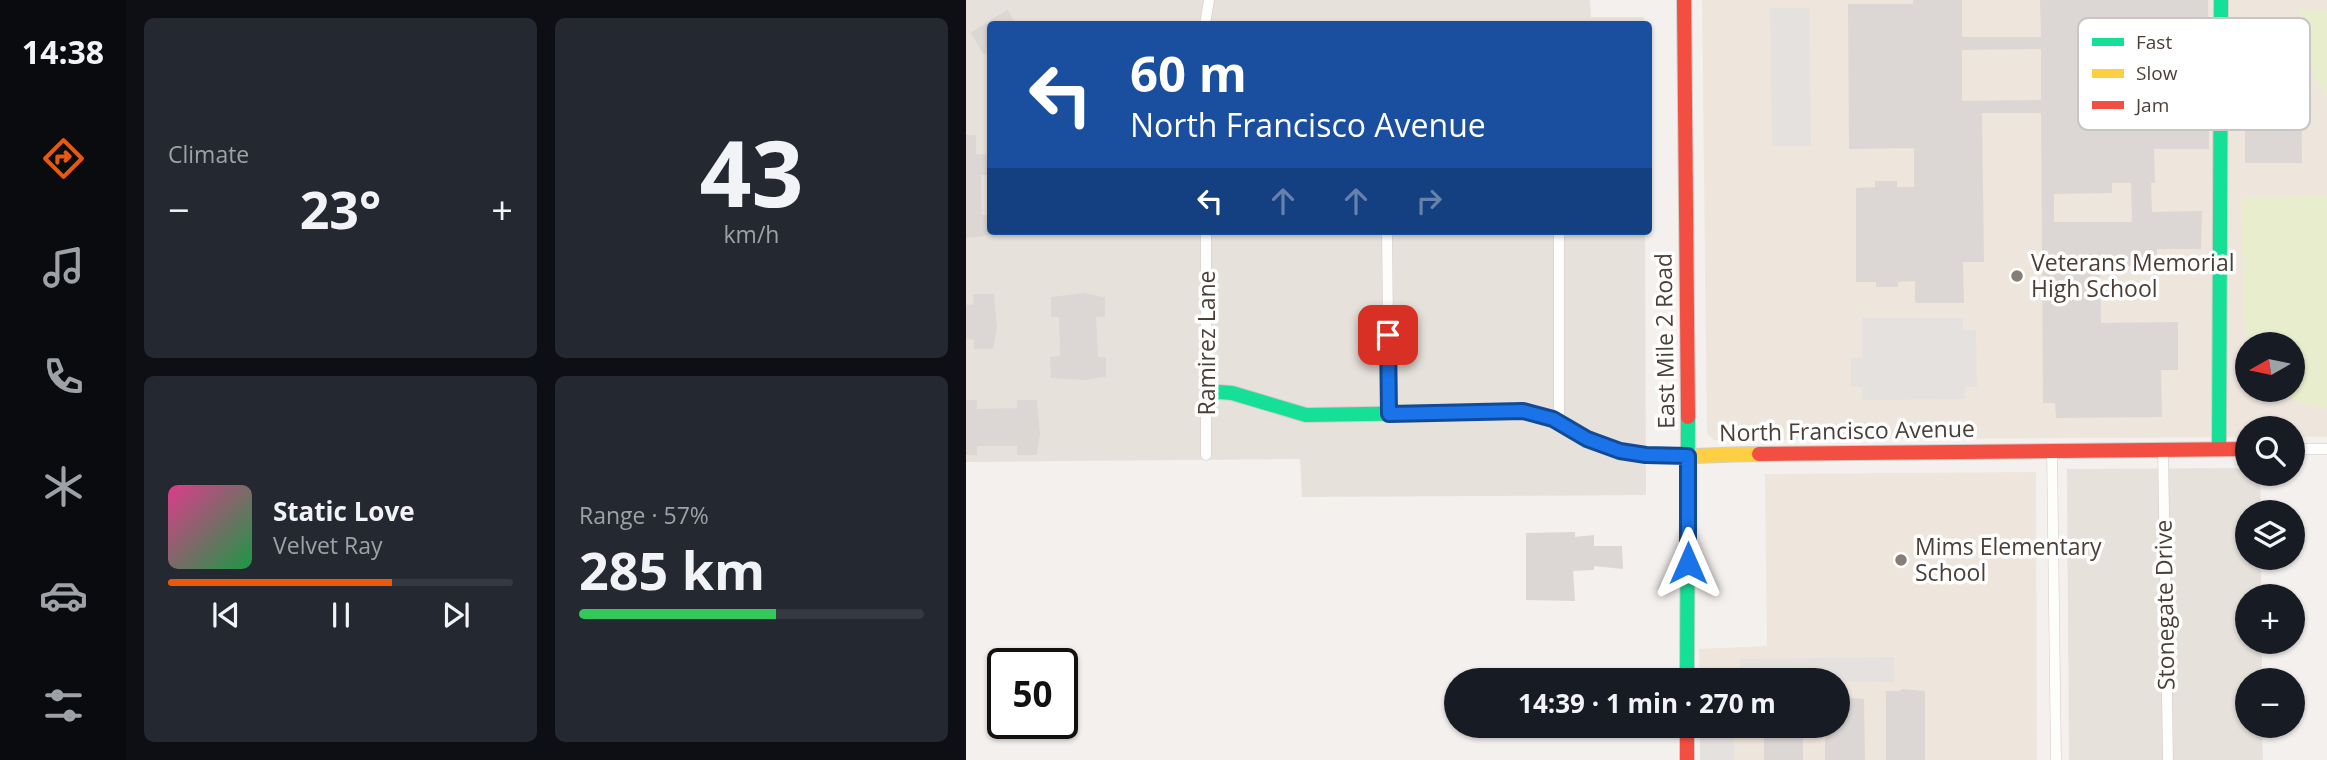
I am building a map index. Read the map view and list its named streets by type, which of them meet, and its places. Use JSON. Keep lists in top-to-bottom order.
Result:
{
  "streets": {
    "street": [
      "East Mile 2 Road",
      "Ramirez Lane",
      "North Francisco Avenue",
      "Stonegate Drive"
    ]
  },
  "crossings": [
    ["East Mile 2 Road", "North Francisco Avenue"],
    ["Ramirez Lane", "North Francisco Avenue"],
    ["North Francisco Avenue", "Stonegate Drive"]
  ],
  "places": ["Veterans Memorial High School", "Mims Elementary School"],
  "legend": ["Fast", "Slow", "Jam"],
  "north": "left",
  "page": {
    "tabs": "14:38",
    "tile": [
      "Climate",
      ["43", "km/h"],
      ["Range · 57%", "285 km"]
    ],
    "turn": ["60 m", "North Francisco Avenue"],
    "heat": ["−", "23°", "+"],
    "map_buttons": ["+", "−"],
    "song": ["Static Love", "Velvet Ray"],
    "limit": "50",
    "trip": "14:39 · 1 min · 270 m"
  }
}
